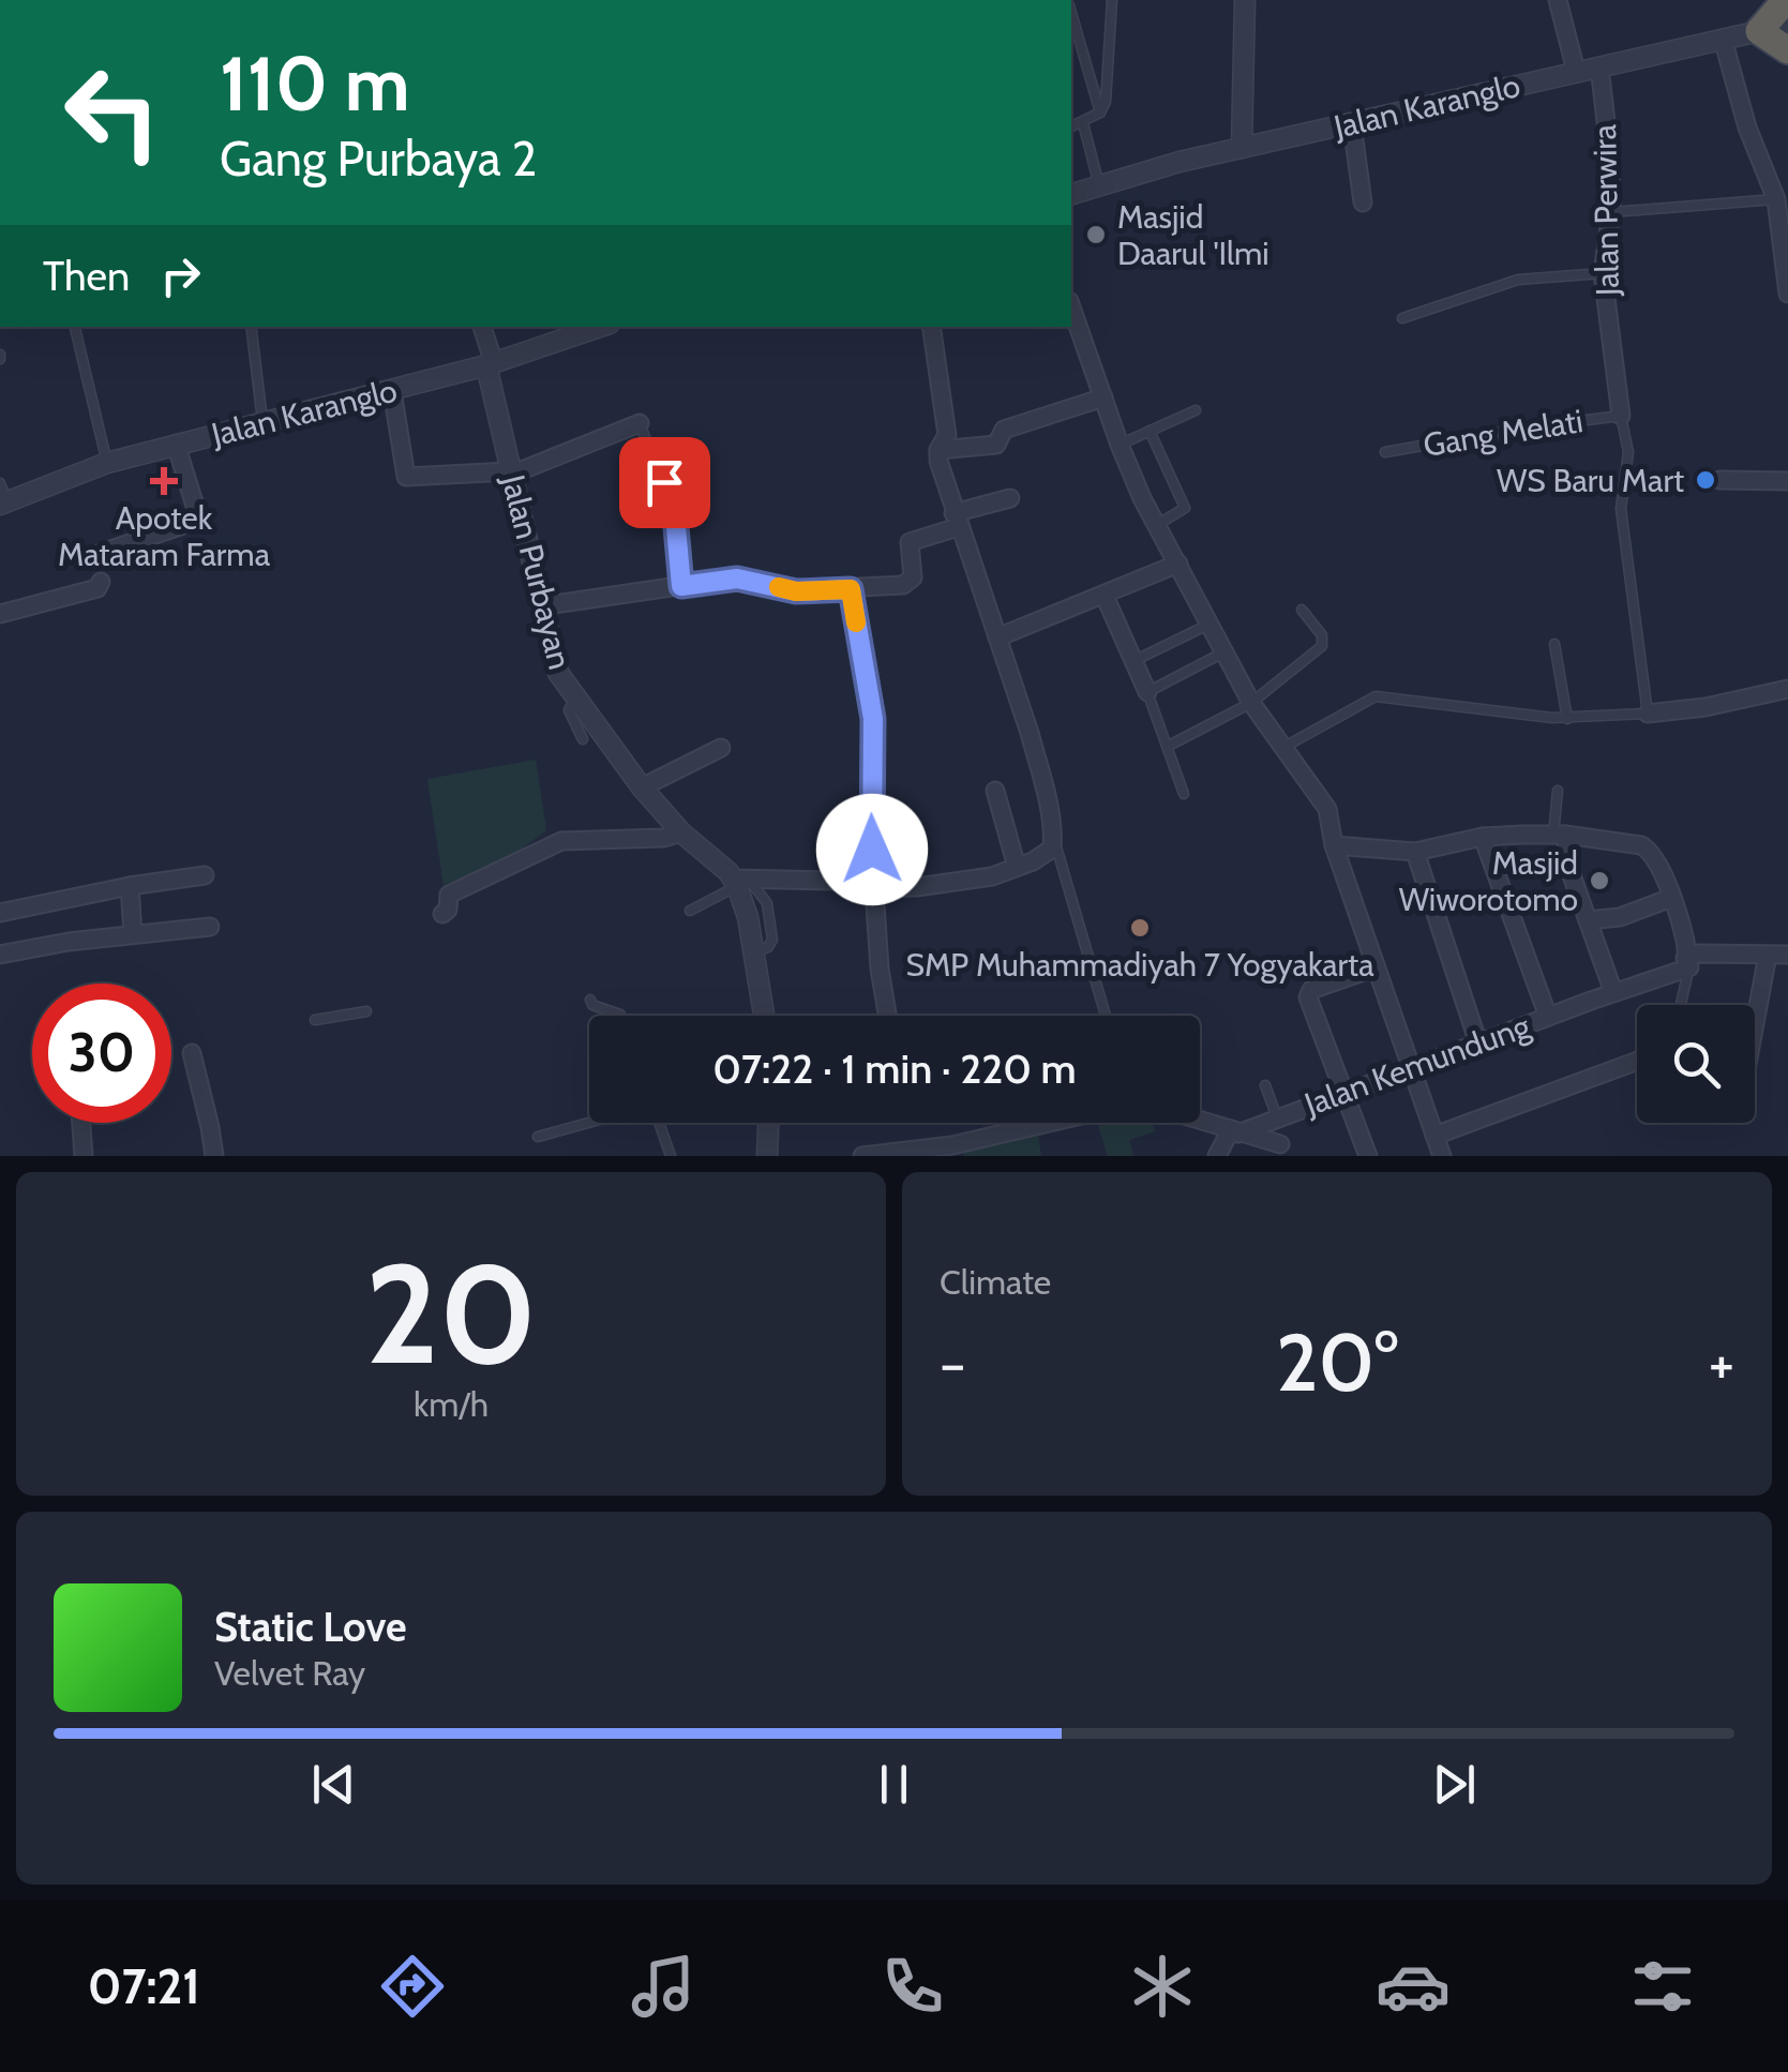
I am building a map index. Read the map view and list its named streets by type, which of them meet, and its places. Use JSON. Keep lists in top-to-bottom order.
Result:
{
  "streets": {
    "street": [
      "Jalan Karanglo",
      "Jalan Perwira",
      "Jalan Purbayan",
      "Jalan Kemundung"
    ],
    "lane": ["Gang Melati"]
  },
  "crossings": [
    ["Jalan Karanglo", "Jalan Perwira"],
    ["Jalan Karanglo", "Jalan Purbayan"],
    ["Jalan Perwira", "Gang Melati"]
  ],
  "places": {
    "other": [
      "Masjid Daarul 'Ilmi",
      "WS Baru Mart",
      "Masjid Wiworotomo",
      "SMP Muhammadiyah 7 Yogyakarta"
    ],
    "health": ["Apotek Mataram Farma"]
  },
  "page": {
    "turn": ["110 m", "Gang Purbaya 2"],
    "then": "Then",
    "limit": "30",
    "trip": "07:22 · 1 min · 220 m",
    "tile": [
      ["20", "km/h"],
      "Climate"
    ],
    "heat": ["−", "20°", "+"],
    "song": ["Static Love", "Velvet Ray"],
    "tabs": "07:21"
  }
}
